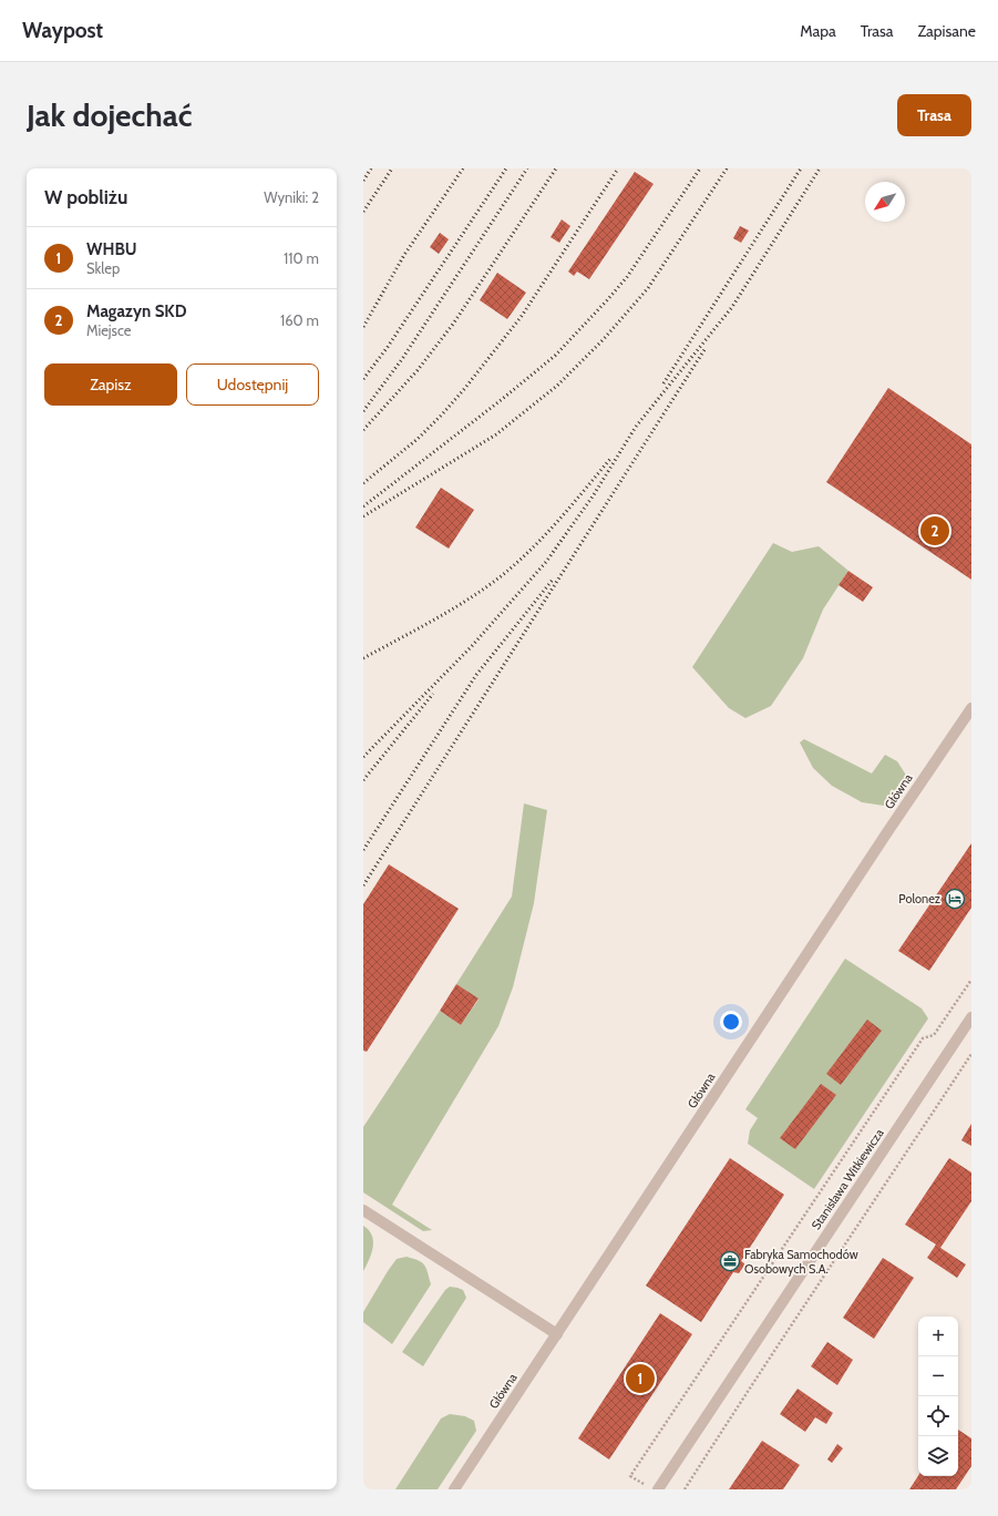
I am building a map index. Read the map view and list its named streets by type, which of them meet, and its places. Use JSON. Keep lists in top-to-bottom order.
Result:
{
  "streets": {
    "street": ["Główna", "Stanisława Witkiewicza"]
  },
  "places": {
    "hotel": ["Polonez"],
    "office": ["Fabryka Samochodów Osobowych S.A."]
  },
  "north": "bottom left",
  "page": {
    "header": "Waypost",
    "nav": ["Mapa", "Trasa", "Zapisane"],
    "buttons": [
      "Trasa",
      ["Zapisz", "Udostępnij"]
    ],
    "title": "Jak dojechać",
    "heading": ["W pobliżu", "Wyniki: 2"],
    "list": [
      {
        "mark": "1",
        "name": "WHBU",
        "note": "Sklep",
        "value": "110 m"
      },
      {
        "mark": "2",
        "name": "Magazyn SKD",
        "note": "Miejsce",
        "value": "160 m"
      }
    ],
    "pins": ["2", "1"],
    "map_buttons": ["+", "−"]
  }
}
